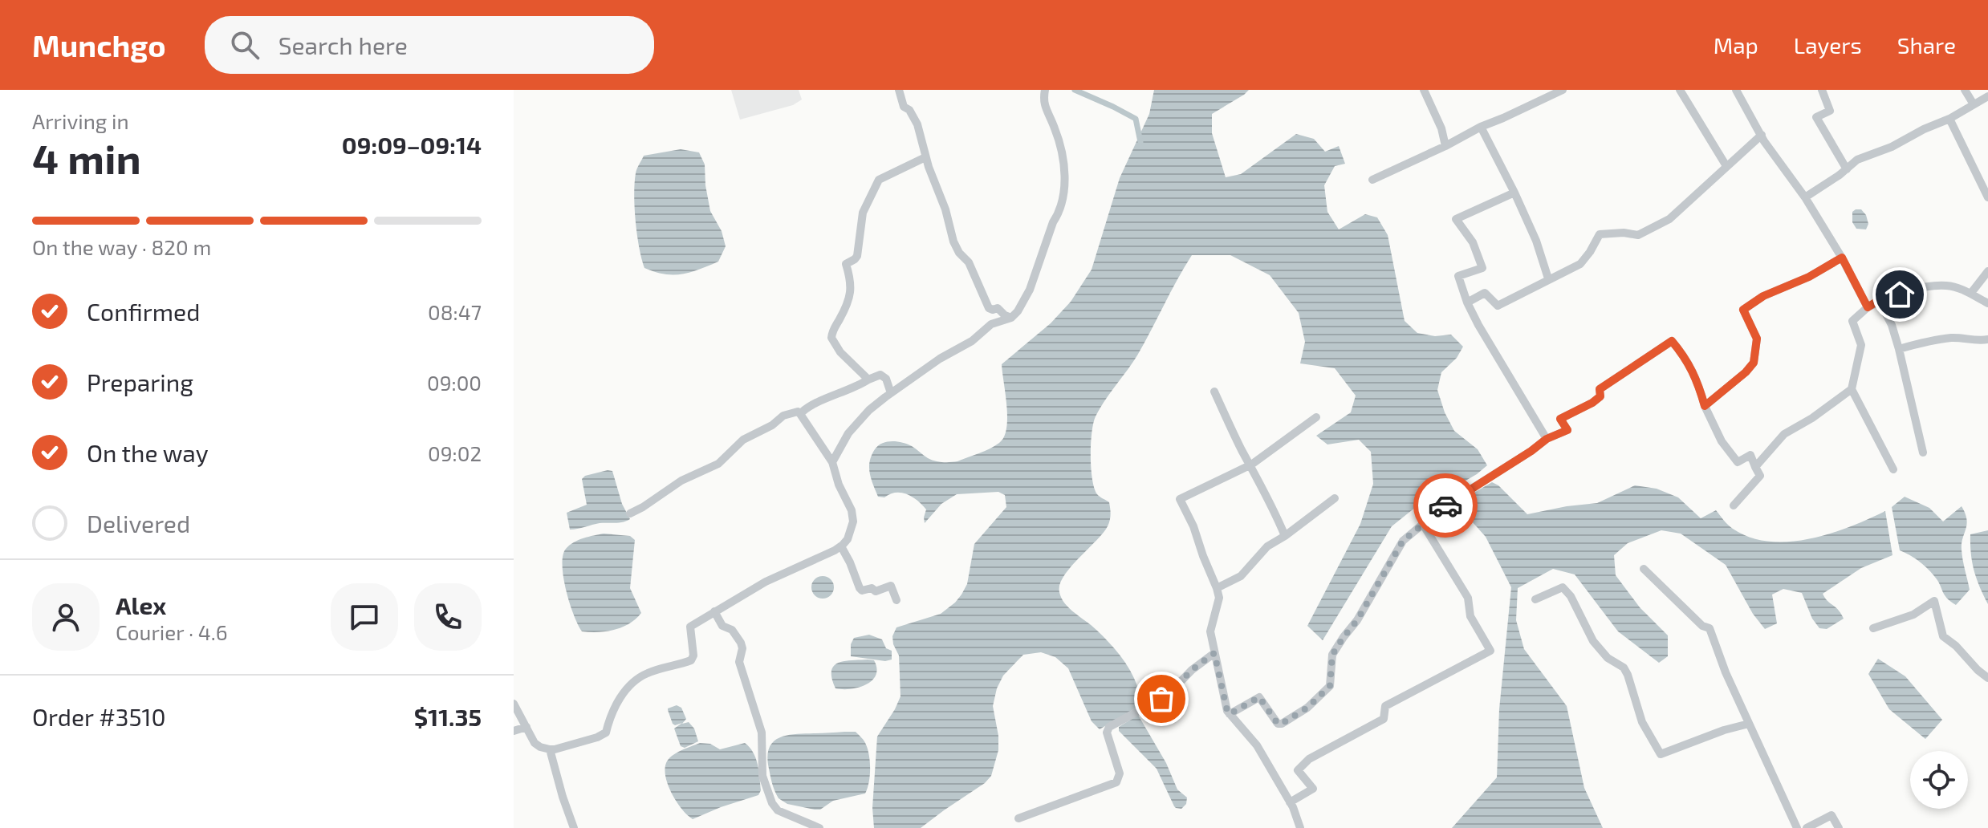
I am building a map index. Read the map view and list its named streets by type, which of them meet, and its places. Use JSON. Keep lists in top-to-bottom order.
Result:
{
  "page": {
    "header": "Munchgo",
    "search": "Search here",
    "nav": ["Map", "Layers", "Share"],
    "heading": ["4 min", "Arriving in", "09:09–09:14"],
    "panel": [
      "Alex",
      "Courier · 4.6",
      "Order #3510",
      "$11.35"
    ],
    "bar": "On the way · 820 m",
    "list": [
      ["Confirmed", "08:47"],
      ["Preparing", "09:00"],
      ["On the way", "09:02"],
      "Delivered"
    ]
  }
}
